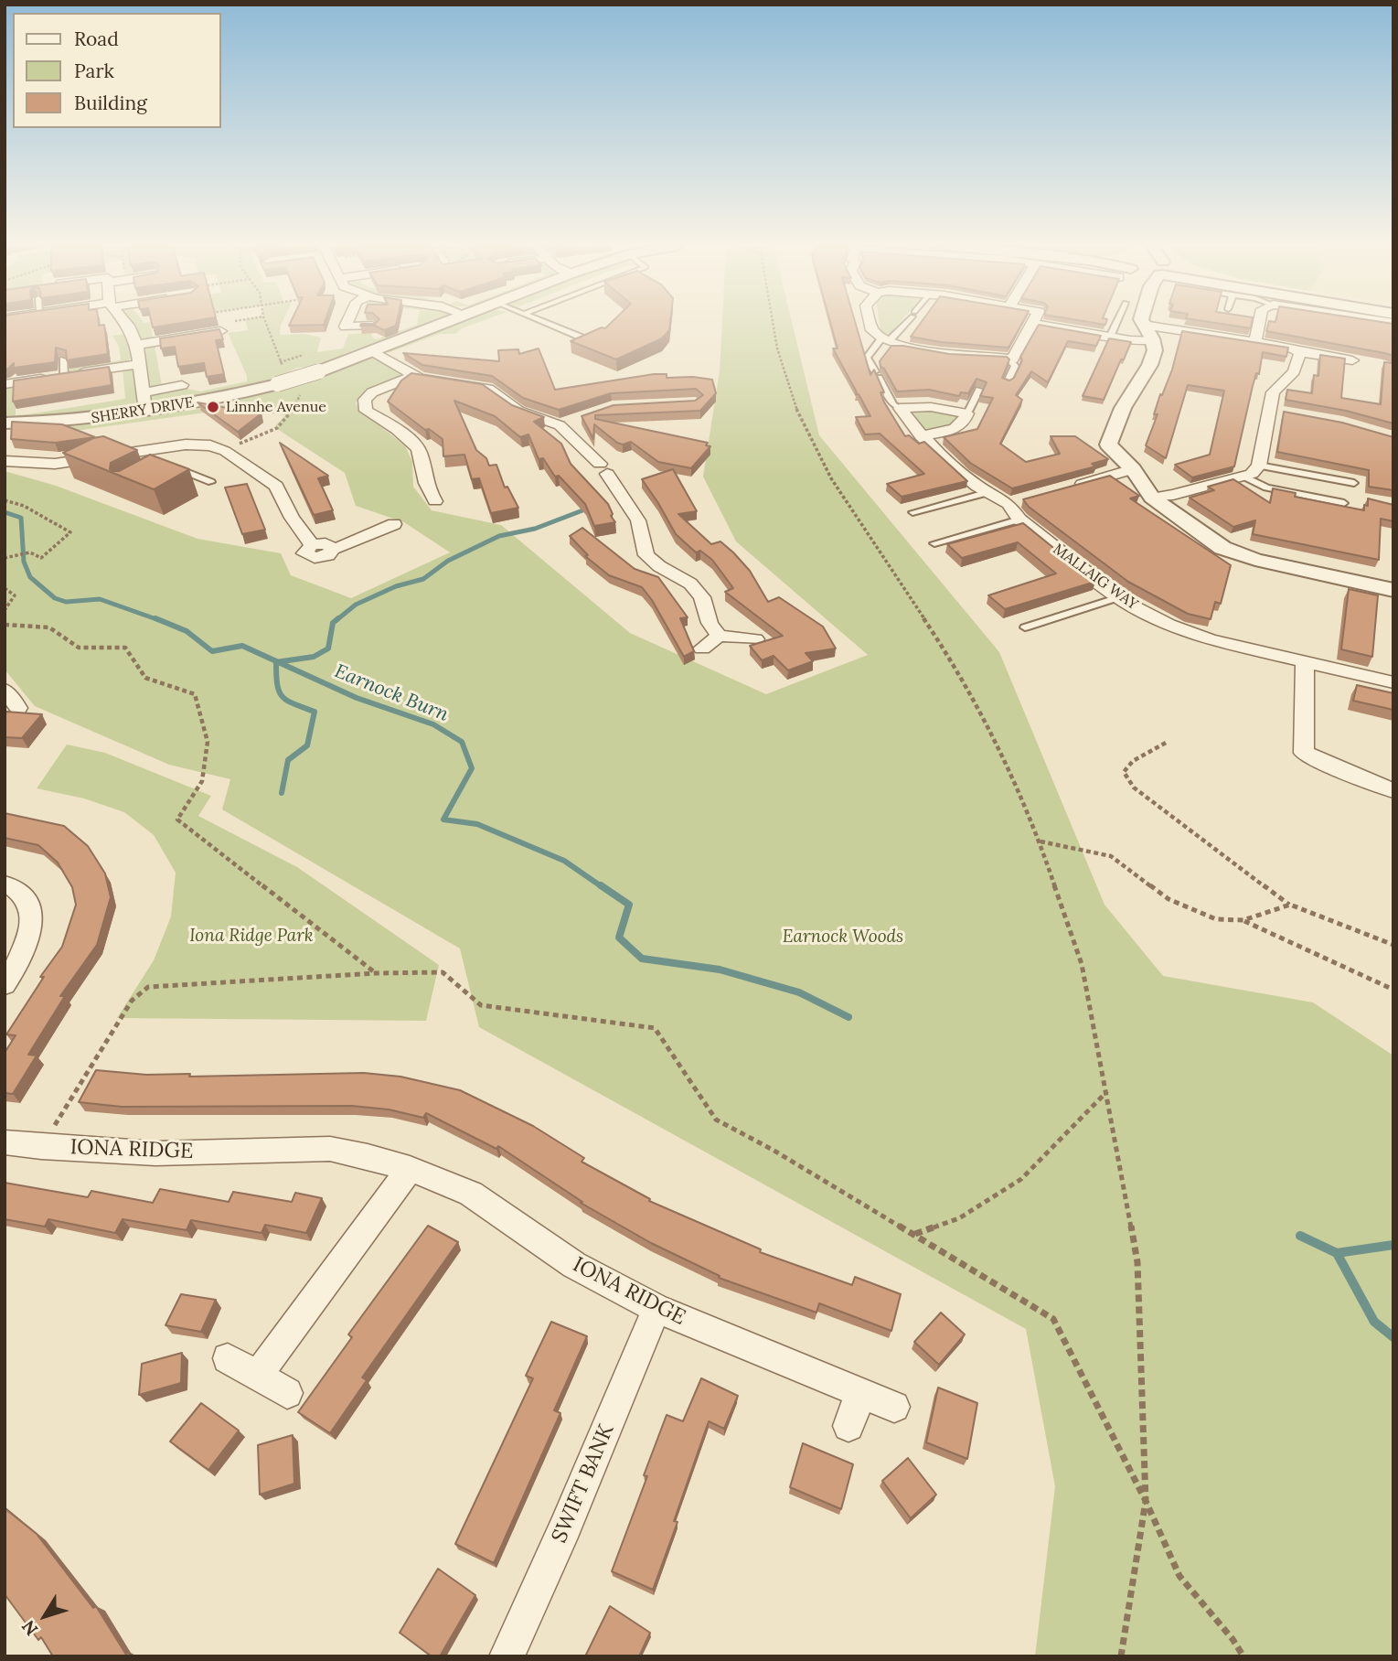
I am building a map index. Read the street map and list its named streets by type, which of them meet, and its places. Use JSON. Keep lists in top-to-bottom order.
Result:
{
  "streets": {
    "street": [
      "SHERRY DRIVE",
      "MALLAIG WAY",
      "IONA RIDGE",
      "SWIFT BANK"
    ]
  },
  "crossings": [
    ["IONA RIDGE", "SWIFT BANK"]
  ],
  "water": ["Earnock Burn"],
  "parks": ["Iona Ridge Park", "Earnock Woods"],
  "places": ["Linnhe Avenue"],
  "legend": ["Road", "Park", "Building"],
  "north": "bottom left"
}
